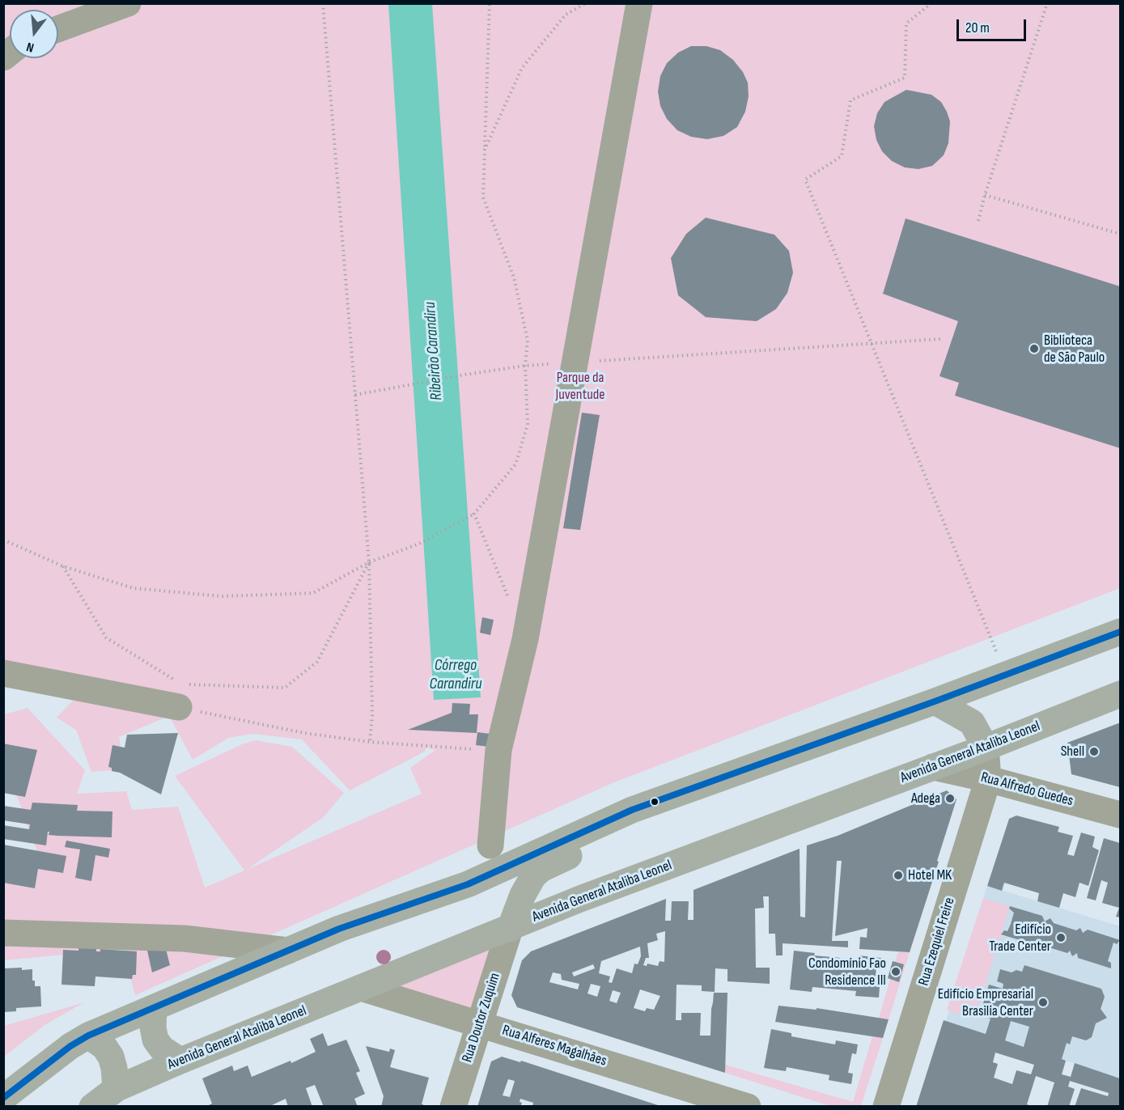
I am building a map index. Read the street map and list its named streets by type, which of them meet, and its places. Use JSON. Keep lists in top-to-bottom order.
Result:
{
  "streets": {
    "main road": ["Avenida General Ataliba Leonel"],
    "street": [
      "Rua Alfredo Guedes",
      "Rua Ezequiel Freire",
      "Rua Doutor Zuquim",
      "Rua Alferes Magalhães"
    ]
  },
  "crossings": [
    ["Avenida General Ataliba Leonel", "Rua Alfredo Guedes"],
    ["Avenida General Ataliba Leonel", "Rua Ezequiel Freire"],
    ["Avenida General Ataliba Leonel", "Rua Doutor Zuquim"],
    ["Avenida General Ataliba Leonel", "Rua Alferes Magalhães"],
    ["Rua Alfredo Guedes", "Rua Ezequiel Freire"],
    ["Rua Doutor Zuquim", "Rua Alferes Magalhães"]
  ],
  "water": ["Ribeirão Carandiru", "Córrego Carandiru"],
  "parks": ["Parque da Juventude"],
  "places": [
    "Biblioteca de São Paulo",
    "Shell",
    "Adega",
    "Hotel MK",
    "Edifício Trade Center",
    "Condomínio Fao Residence III",
    "Edifício Empresarial Brasilia Center"
  ],
  "scale_bar": "20 m",
  "north": "bottom"
}
